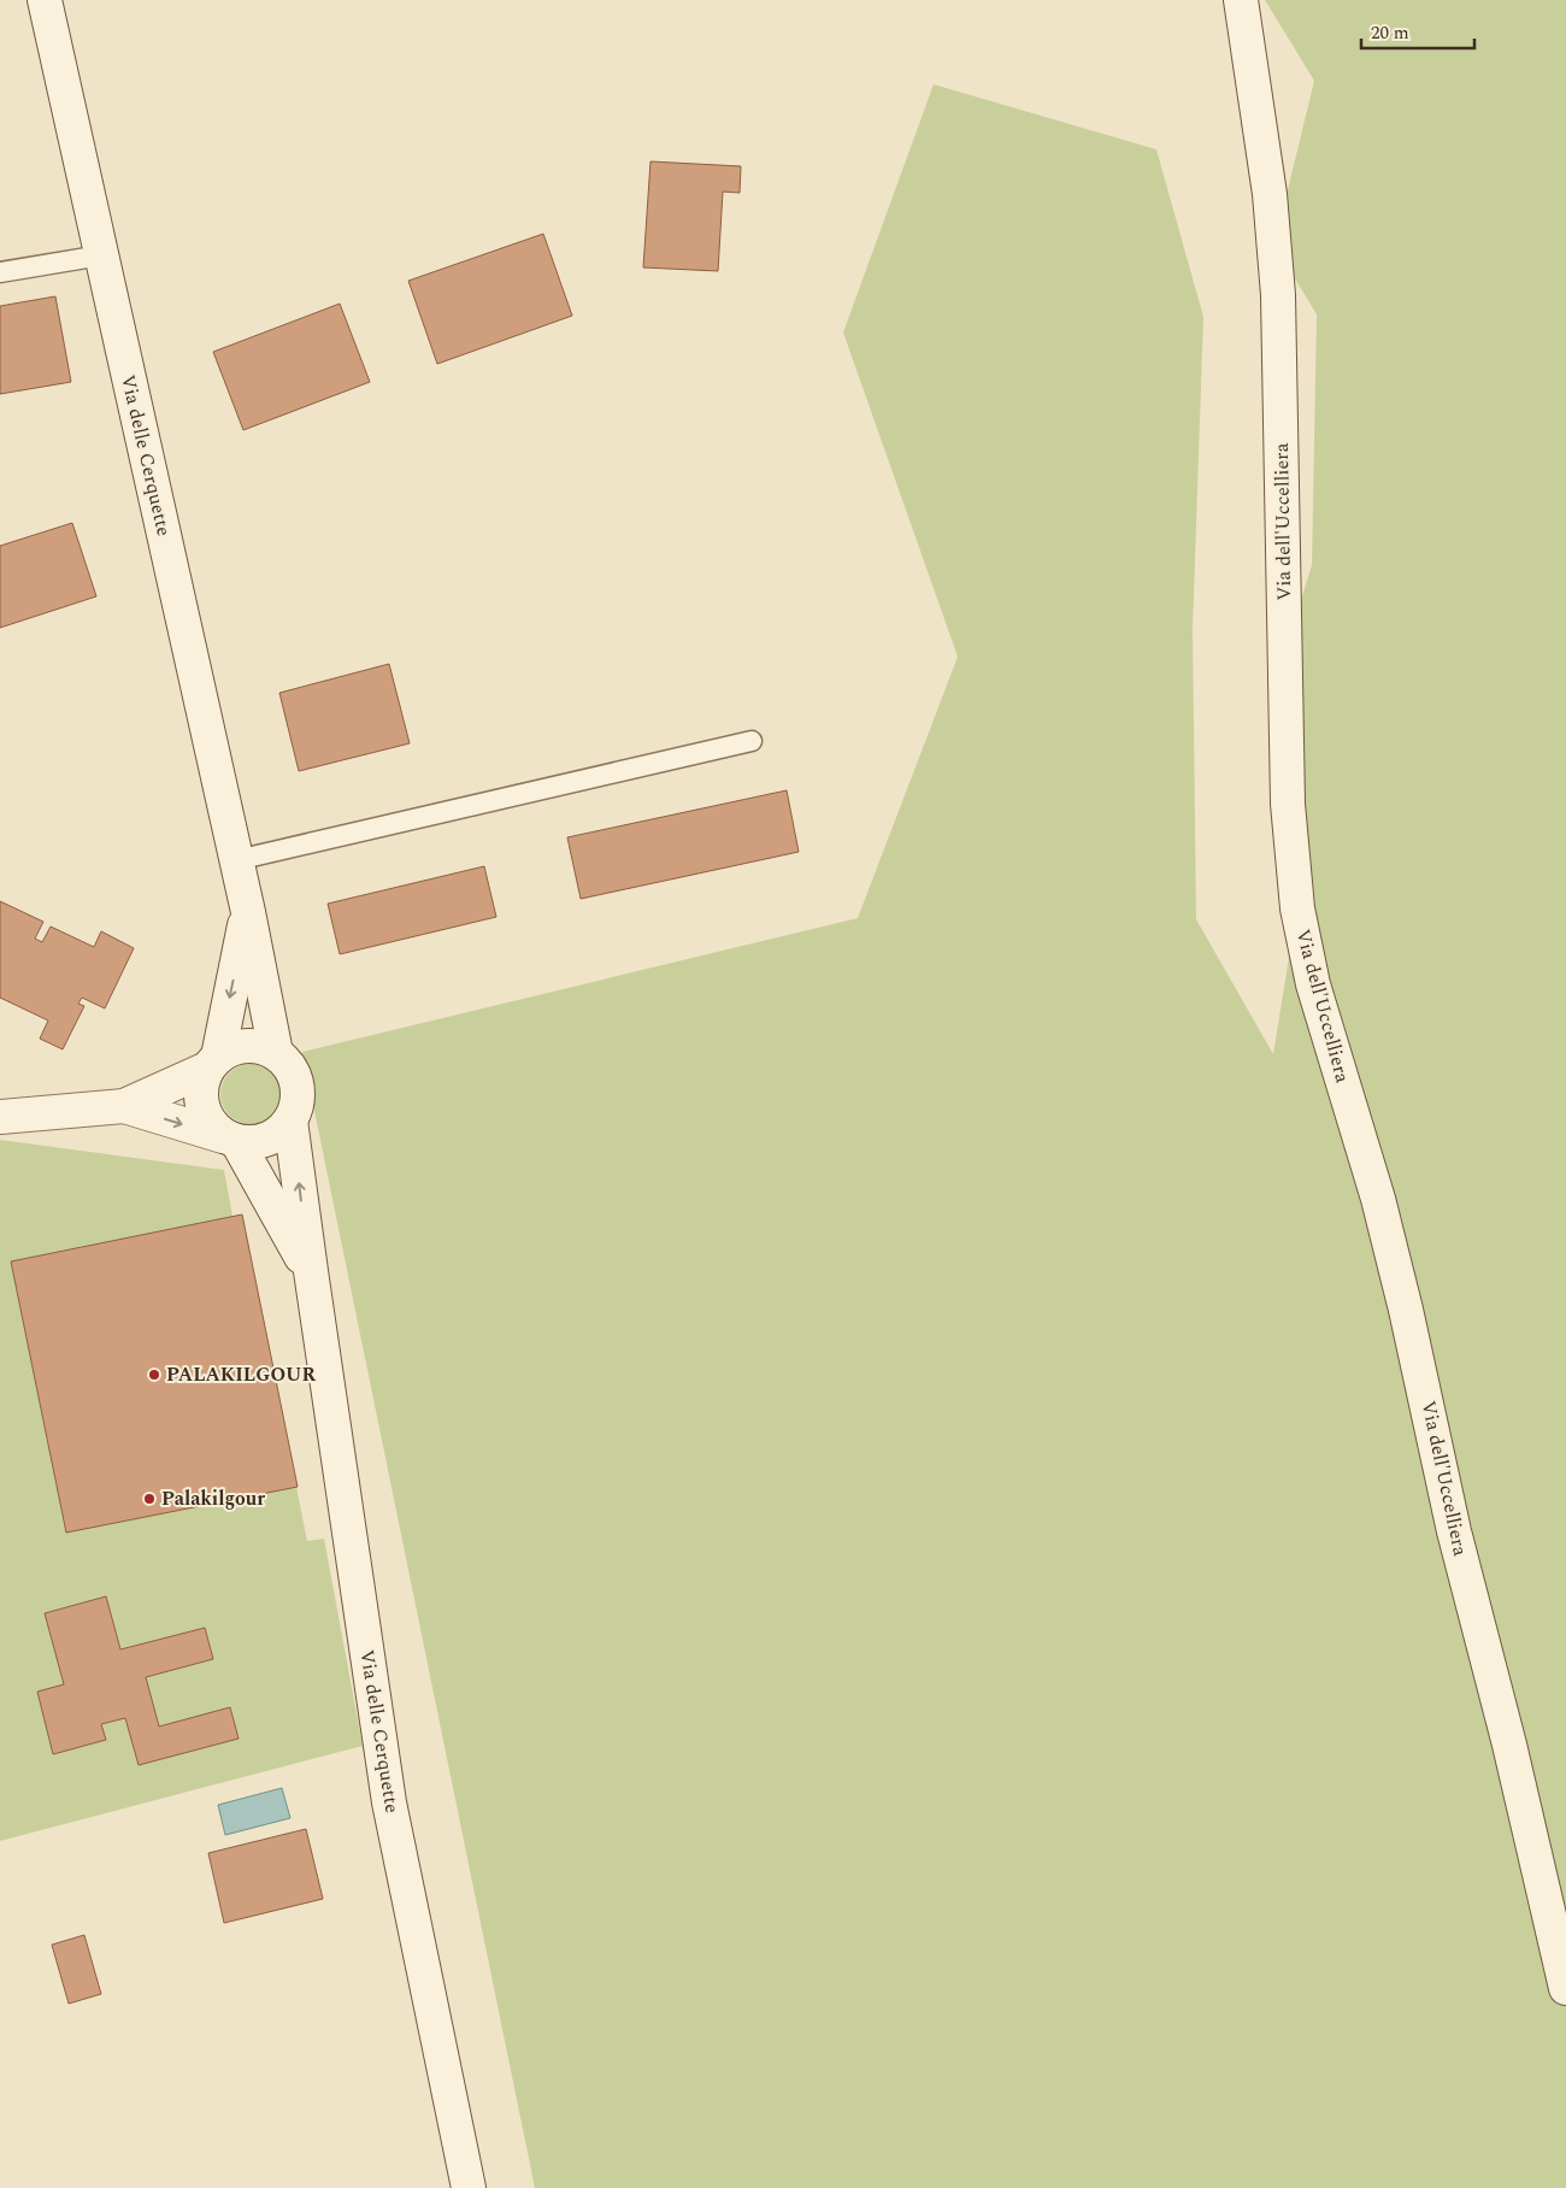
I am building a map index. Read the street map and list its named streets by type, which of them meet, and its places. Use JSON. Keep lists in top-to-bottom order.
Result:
{
  "streets": {
    "street": ["Via delle Cerquette", "Via dell'Uccelliera"]
  },
  "places": ["PALAKILGOUR", "Palakilgour"],
  "scale_bar": "20 m"
}
